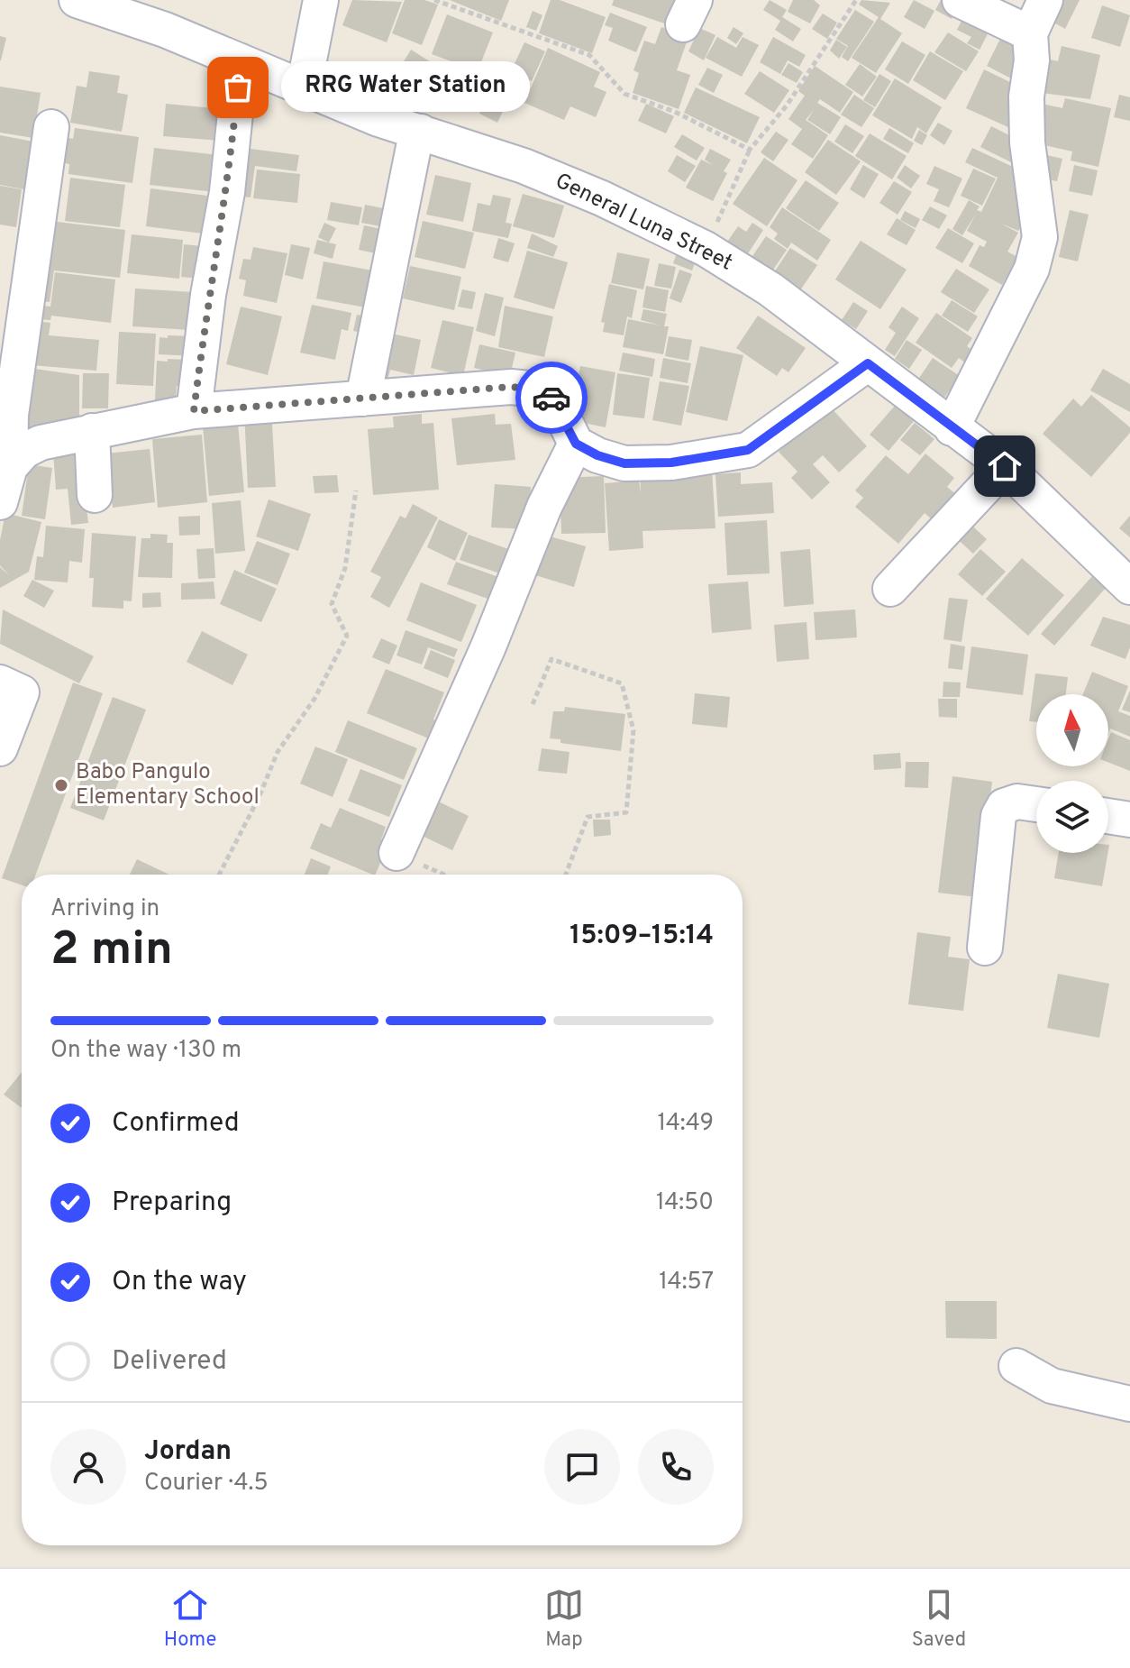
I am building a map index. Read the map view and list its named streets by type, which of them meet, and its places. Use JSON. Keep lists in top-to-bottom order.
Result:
{
  "streets": {
    "street": ["General Luna Street"]
  },
  "places": ["RRG Water Station", "Babo Pangulo Elementary School"],
  "north": "top",
  "page": {
    "bubble": "RRG Water Station",
    "heading": ["2 min", "Arriving in", "15:09–15:14"],
    "panel": ["Jordan", "Courier · 4.5"],
    "bar": "On the way · 130 m",
    "list": [
      ["Confirmed", "14:49"],
      ["Preparing", "14:50"],
      ["On the way", "14:57"],
      "Delivered"
    ],
    "tabs": ["Home", "Map", "Saved"]
  }
}
